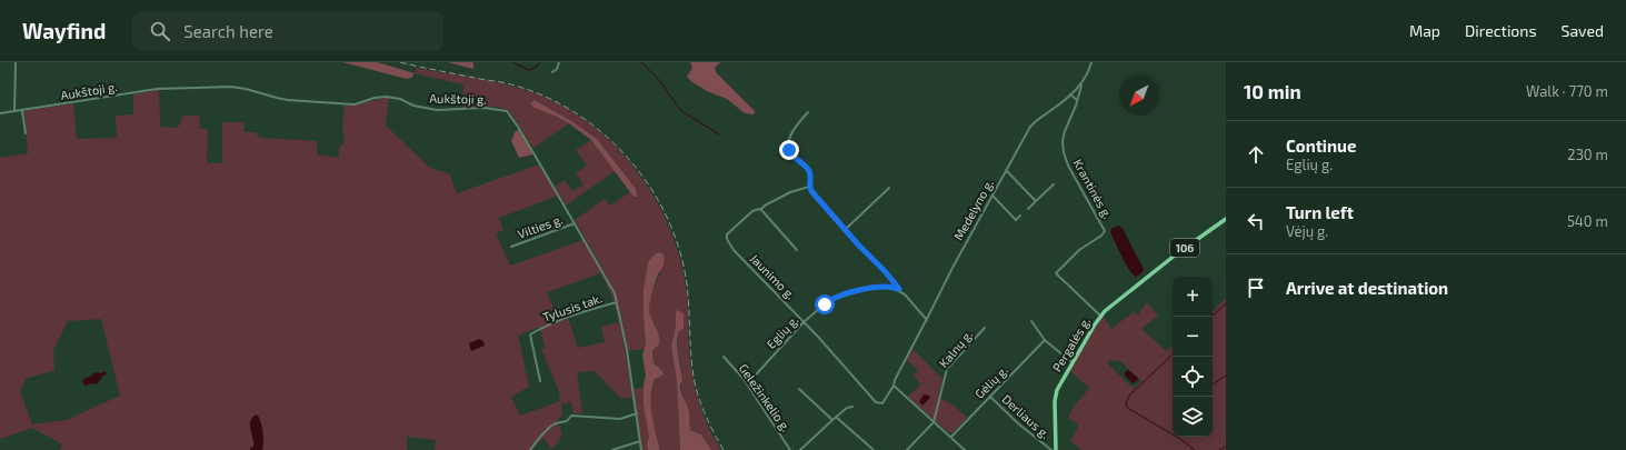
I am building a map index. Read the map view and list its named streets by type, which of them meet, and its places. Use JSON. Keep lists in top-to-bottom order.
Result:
{
  "streets": {
    "main road": ["106", "Pergalės g."],
    "street": [
      "Aukštoji g.",
      "Krantinės g.",
      "Medelyno g.",
      "Vilties g.",
      "Jaunimo g.",
      "Tylusis tak.",
      "Eglių g.",
      "Kalnų g.",
      "Gėlių g.",
      "Geležinkelio g.",
      "Derliaus g."
    ]
  },
  "crossings": [
    ["Aukštoji g.", "Vilties g."],
    ["Aukštoji g.", "Tylusis tak."],
    ["Krantinės g.", "Medelyno g."],
    ["Krantinės g.", "Pergalės g."],
    ["Medelyno g.", "Jaunimo g."],
    ["Jaunimo g.", "Eglių g."],
    ["Eglių g.", "Geležinkelio g."],
    ["Gėlių g.", "Derliaus g."]
  ],
  "north": "bottom left",
  "page": {
    "header": "Wayfind",
    "search": "Search here",
    "nav": ["Map", "Directions", "Saved"],
    "heading": ["10 min", "Walk · 770 m"],
    "list": [
      ["Continue", "Eglių g.", "230 m"],
      ["Turn left", "Vėjų g.", "540 m"],
      "Arrive at destination"
    ],
    "map_buttons": ["+", "−"]
  }
}
